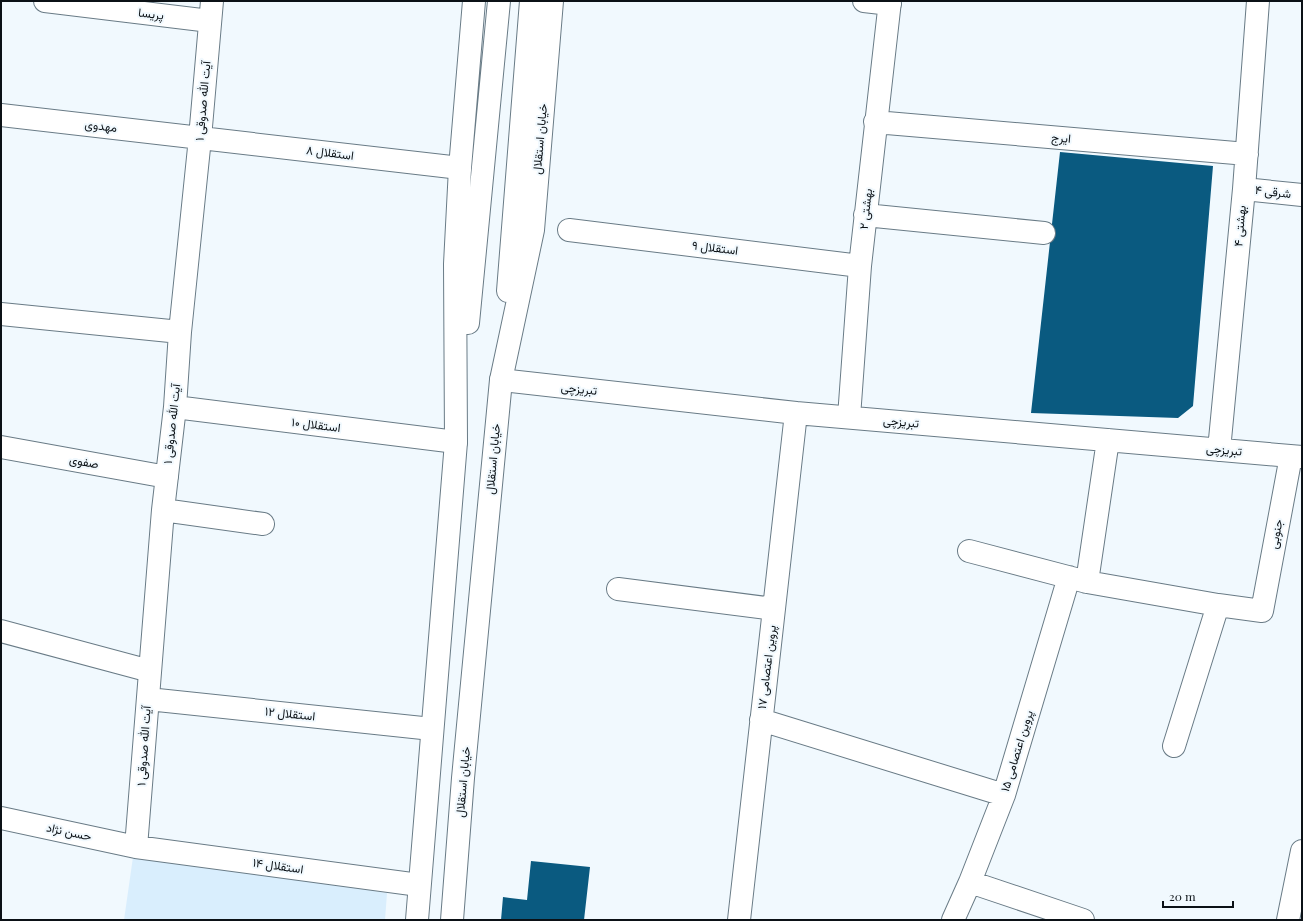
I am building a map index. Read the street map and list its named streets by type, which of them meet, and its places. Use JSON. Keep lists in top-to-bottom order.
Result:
{
  "streets": {
    "street": [
      "پریسا",
      "آیت الله صدوقی ۱",
      "مهدوی",
      "ایرج",
      "خیابان استقلال",
      "استقلال ۸",
      "شرقی ۴",
      "بهشتی ۲",
      "بهشتی ۴",
      "استقلال ۹",
      "تبریزچی",
      "استقلال ۱۰",
      "صفوی",
      "جنوبی",
      "پروین اعتصامی ۱۷",
      "استقلال ۱۲",
      "پروین اعتصامی ۱۵",
      "حسن نژاد",
      "استقلال ۱۴"
    ]
  },
  "crossings": [
    ["پریسا", "آیت الله صدوقی ۱"],
    ["آیت الله صدوقی ۱", "مهدوی"],
    ["آیت الله صدوقی ۱", "استقلال ۸"],
    ["آیت الله صدوقی ۱", "استقلال ۱۰"],
    ["آیت الله صدوقی ۱", "صفوی"],
    ["آیت الله صدوقی ۱", "استقلال ۱۲"],
    ["آیت الله صدوقی ۱", "حسن نژاد"],
    ["آیت الله صدوقی ۱", "استقلال ۱۴"],
    ["مهدوی", "استقلال ۸"],
    ["ایرج", "بهشتی ۲"],
    ["ایرج", "بهشتی ۴"],
    ["خیابان استقلال", "تبریزچی"],
    ["شرقی ۴", "بهشتی ۴"],
    ["بهشتی ۲", "استقلال ۹"],
    ["بهشتی ۲", "تبریزچی"],
    ["بهشتی ۴", "تبریزچی"],
    ["تبریزچی", "جنوبی"],
    ["تبریزچی", "پروین اعتصامی ۱۷"],
    ["حسن نژاد", "استقلال ۱۴"]
  ],
  "scale_bar": "20 m"
}
